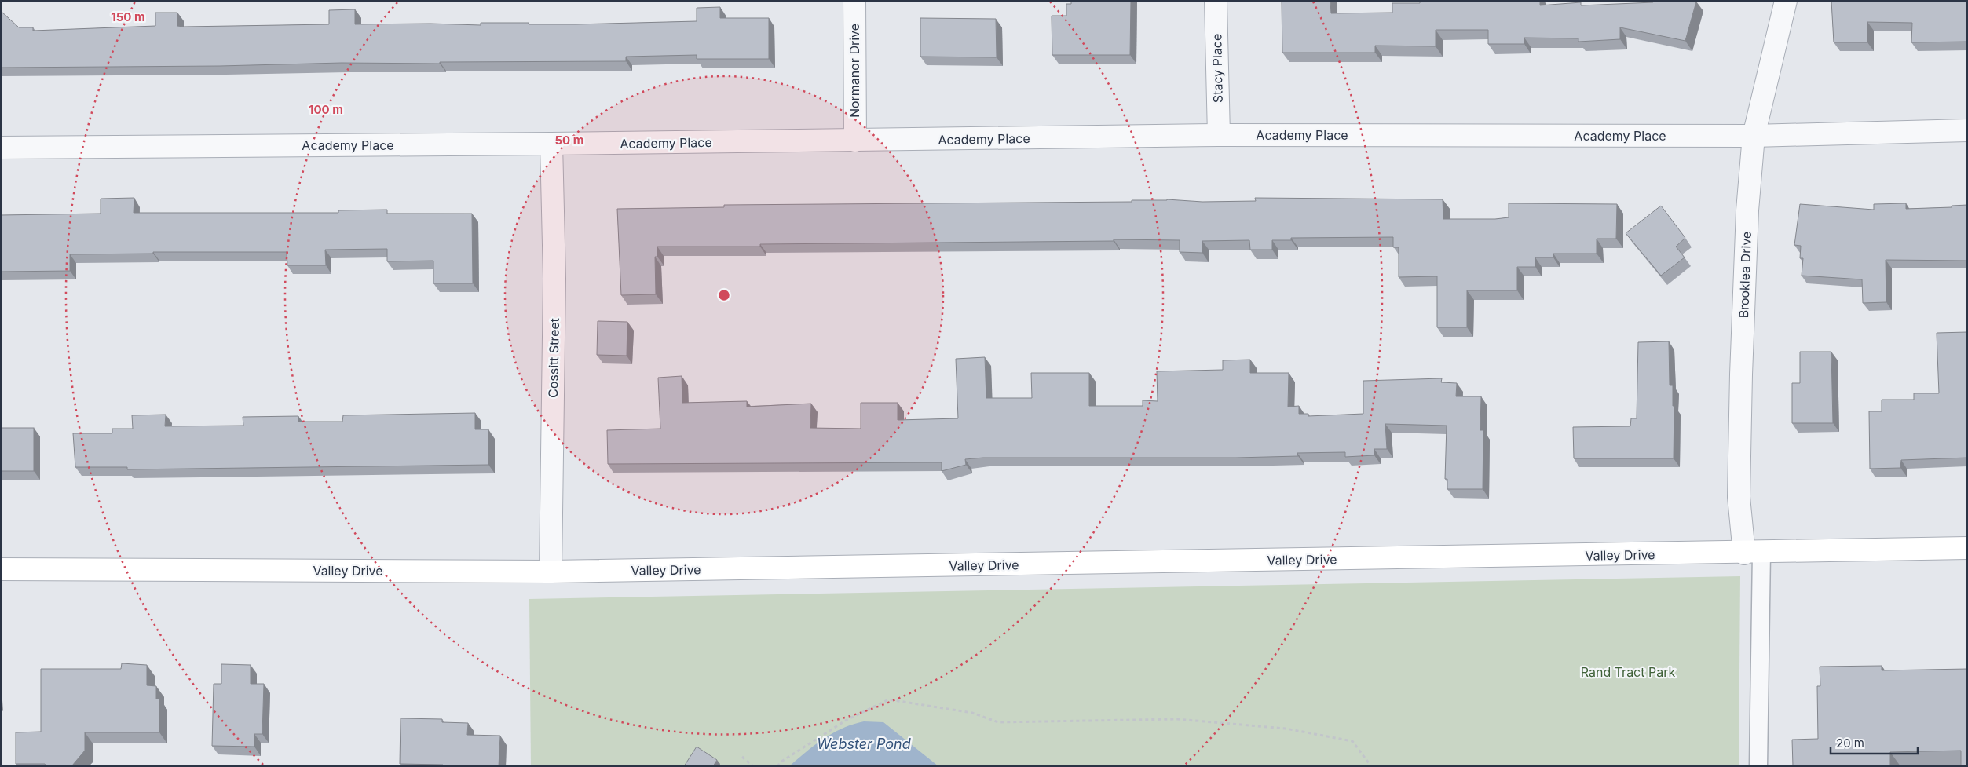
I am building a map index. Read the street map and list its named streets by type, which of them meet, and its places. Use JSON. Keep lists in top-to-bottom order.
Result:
{
  "streets": {
    "main road": ["Valley Drive"],
    "street": [
      "Stacy Place",
      "Normanor Drive",
      "Academy Place",
      "Brooklea Drive",
      "Cossitt Street"
    ]
  },
  "crossings": [
    ["Stacy Place", "Academy Place"],
    ["Normanor Drive", "Academy Place"],
    ["Academy Place", "Brooklea Drive"],
    ["Academy Place", "Cossitt Street"],
    ["Brooklea Drive", "Valley Drive"],
    ["Cossitt Street", "Valley Drive"]
  ],
  "water": ["Webster Pond"],
  "parks": ["Rand Tract Park"],
  "scale_bar": "20 m",
  "rings": ["150 m", "100 m", "50 m"]
}
